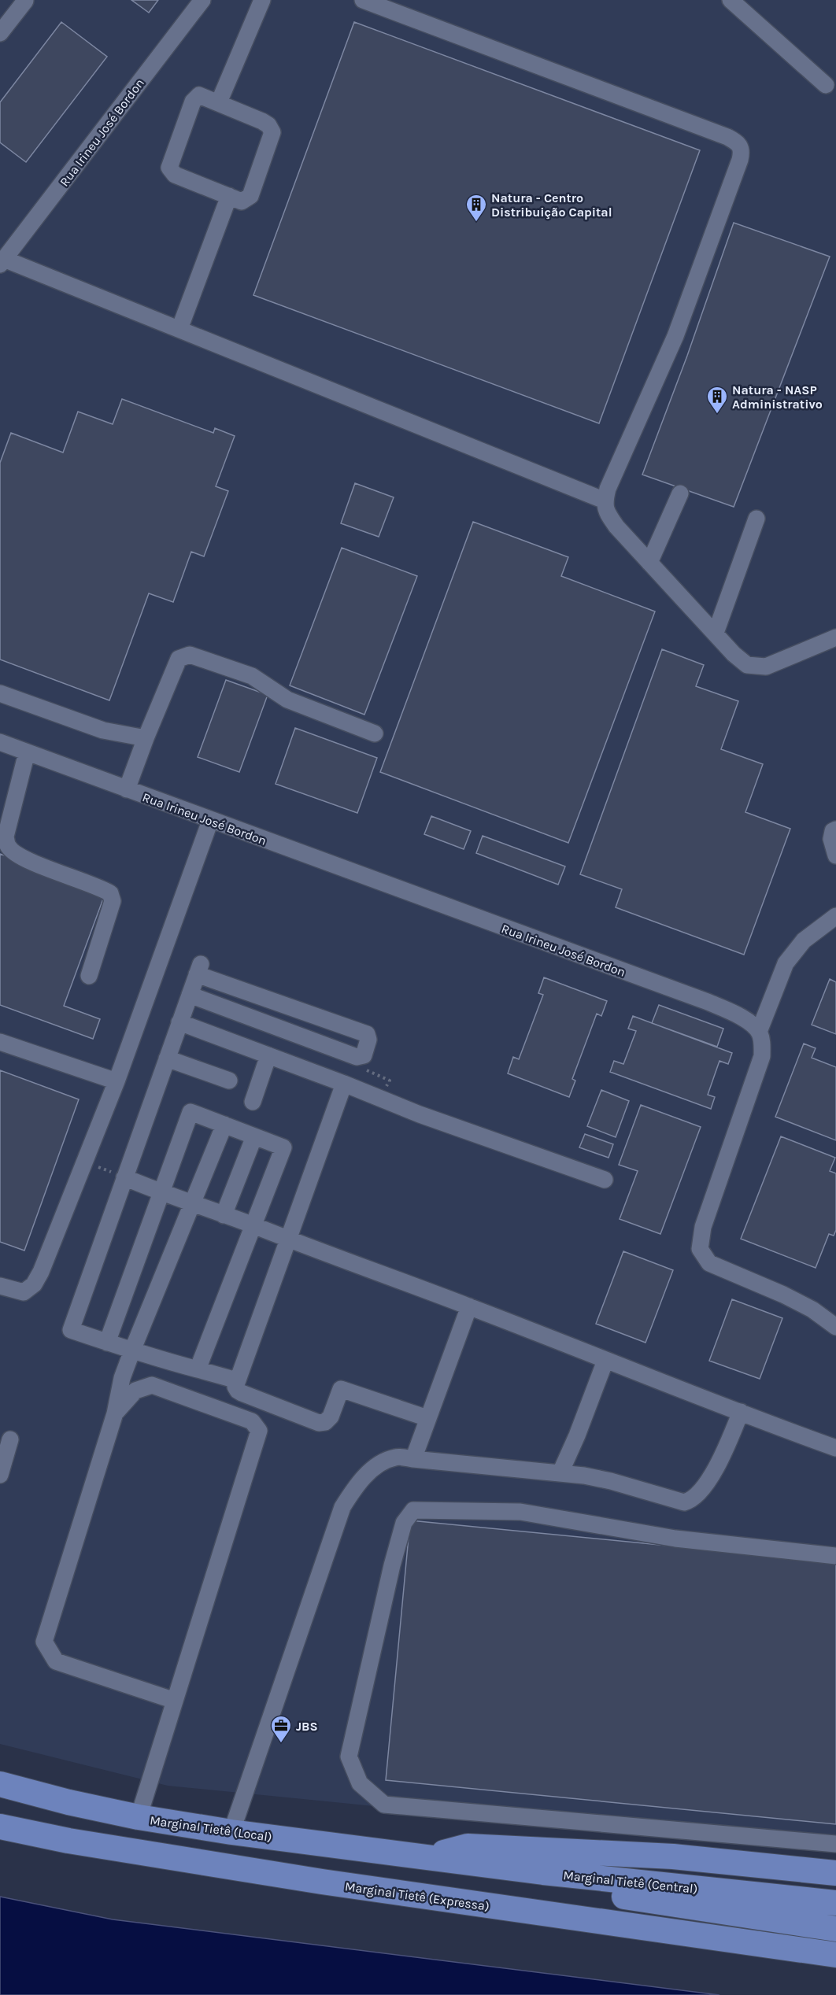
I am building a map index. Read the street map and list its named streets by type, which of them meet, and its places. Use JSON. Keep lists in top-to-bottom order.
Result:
{
  "streets": {
    "highway": ["Marginal Tietê (Local)", "Marginal Tietê (Central)", "Marginal Tietê (Expressa)"],
    "street": ["Rua Irineu José Bordon"]
  },
  "crossings": [
    ["Marginal Tietê (Local)", "Marginal Tietê (Central)"]
  ],
  "places": {
    "building": ["Natura - Centro Distribuição Capital", "Natura - NASP Administrativo"],
    "office": ["JBS"]
  }
}
